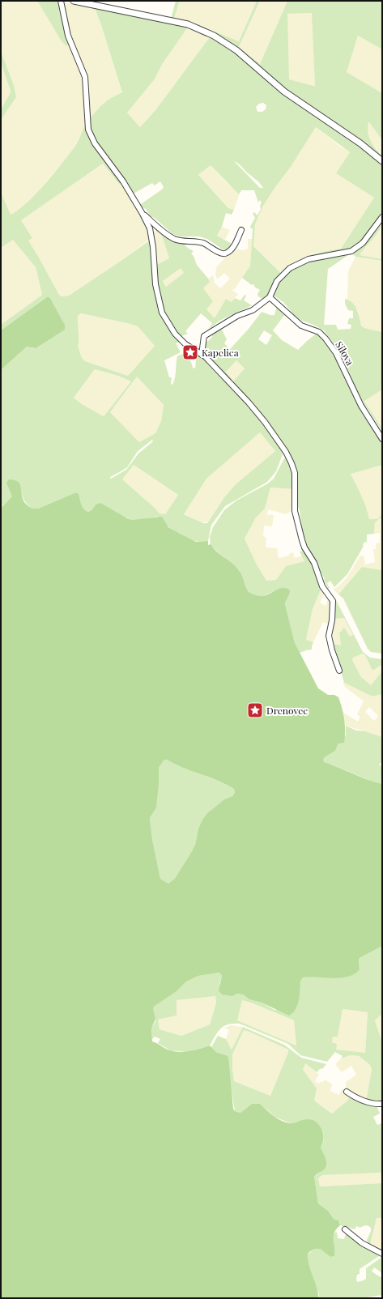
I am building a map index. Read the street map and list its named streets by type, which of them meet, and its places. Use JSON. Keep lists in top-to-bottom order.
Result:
{
  "streets": {
    "street": ["Silova"]
  },
  "places": {
    "place": ["Kapelica", "Drenovec"]
  }
}
